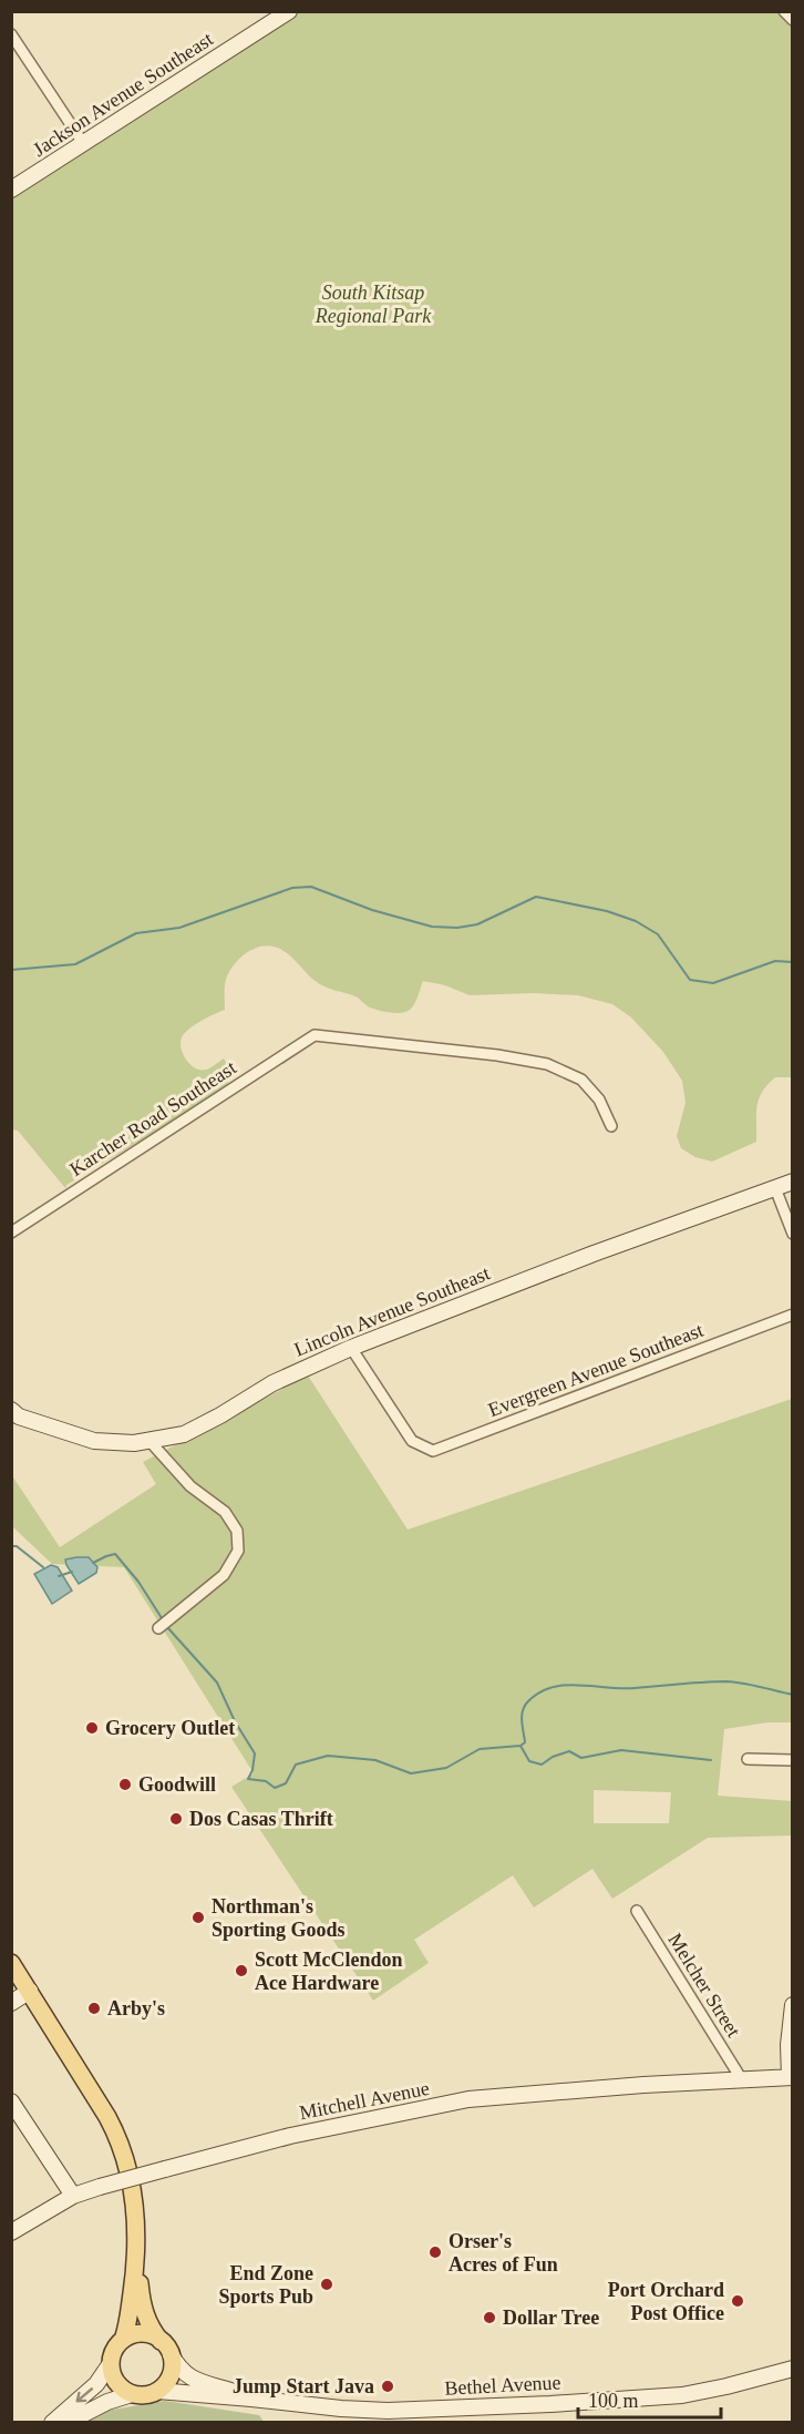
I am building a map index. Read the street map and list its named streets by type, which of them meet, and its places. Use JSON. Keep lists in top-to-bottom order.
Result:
{
  "streets": {
    "street": [
      "Jackson Avenue Southeast",
      "Karcher Road Southeast",
      "Lincoln Avenue Southeast",
      "Evergreen Avenue Southeast",
      "Melcher Street",
      "Mitchell Avenue",
      "Bethel Avenue"
    ]
  },
  "crossings": [
    ["Lincoln Avenue Southeast", "Evergreen Avenue Southeast"],
    ["Melcher Street", "Mitchell Avenue"]
  ],
  "parks": ["South Kitsap Regional Park"],
  "places": [
    "Grocery Outlet",
    "Goodwill",
    "Dos Casas Thrift",
    "Northman's Sporting Goods",
    "Scott McClendon Ace Hardware",
    "Arby's",
    "Orser's Acres of Fun",
    "End Zone Sports Pub",
    "Port Orchard Post Office",
    "Dollar Tree",
    "Jump Start Java"
  ],
  "scale_bar": "100 m"
}
